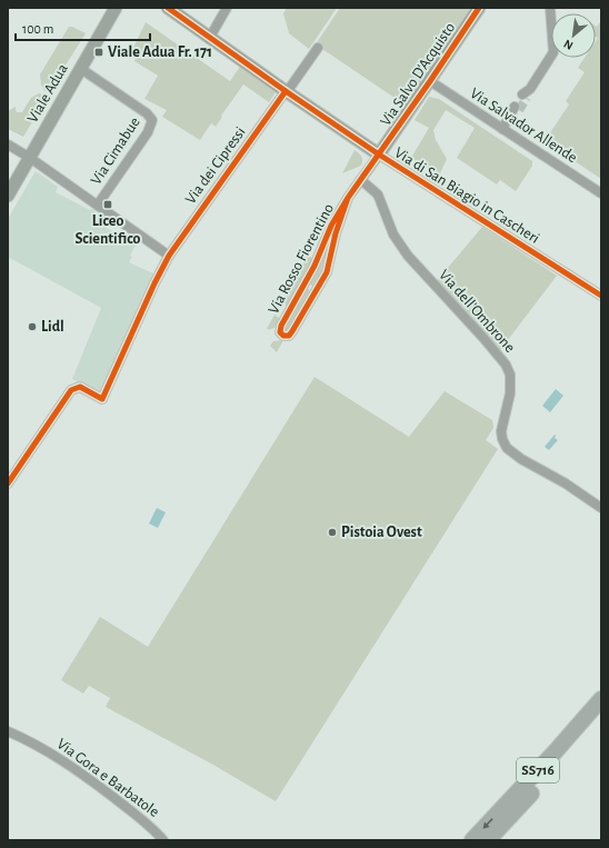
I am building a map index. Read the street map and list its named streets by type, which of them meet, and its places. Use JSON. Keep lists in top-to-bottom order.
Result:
{
  "streets": {
    "highway": ["SS716"],
    "street": [
      "Via Salvo D'Acquisto",
      "Viale Adua",
      "Via Salvador Allende",
      "Via Cimabue",
      "Via dei Cipressi",
      "Via di San Biagio in Cascheri",
      "Via Rosso Fiorentino",
      "Via dell'Ombrone",
      "Via Gora e Barbatole"
    ]
  },
  "crossings": [
    ["Via Salvo D'Acquisto", "Via Salvador Allende"],
    ["Via Salvo D'Acquisto", "Via di San Biagio in Cascheri"],
    ["Via Salvo D'Acquisto", "Via Rosso Fiorentino"],
    ["Viale Adua", "Via Cimabue"],
    ["Via dei Cipressi", "Via di San Biagio in Cascheri"],
    ["Via di San Biagio in Cascheri", "Via Rosso Fiorentino"],
    ["Via Rosso Fiorentino", "Via dell'Ombrone"]
  ],
  "places": {
    "transit": ["Viale Adua Fr. 171", "Liceo Scientifico"],
    "other": ["Lidl", "Pistoia Ovest"]
  },
  "scale_bar": "100 m",
  "north": "bottom left"
}
